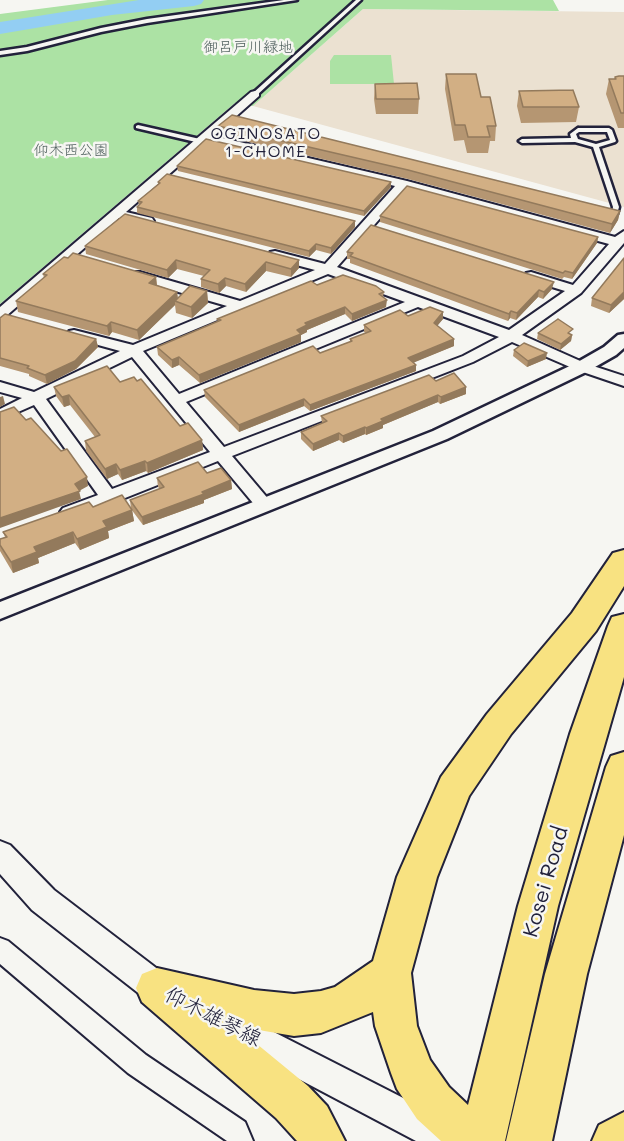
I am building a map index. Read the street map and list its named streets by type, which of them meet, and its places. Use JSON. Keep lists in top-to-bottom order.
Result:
{
  "streets": {
    "highway": ["Kosei Road"],
    "main road": ["仰木雄琴線"]
  },
  "districts": ["OGINOSATO 1-CHOME"],
  "parks": ["御呂戸川緑地", "仰木西公園"]
}
